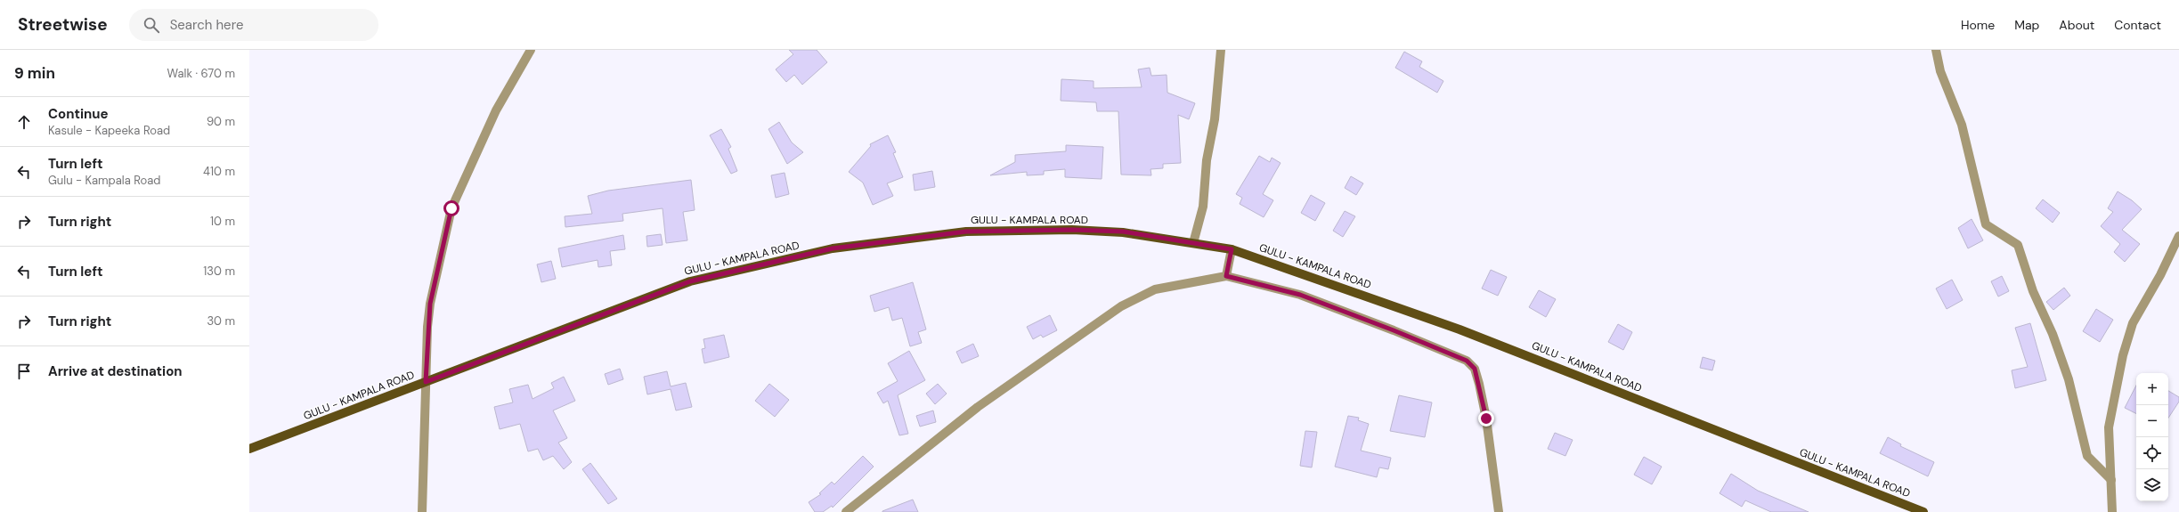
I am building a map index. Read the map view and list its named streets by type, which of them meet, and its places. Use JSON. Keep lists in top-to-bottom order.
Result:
{
  "streets": {
    "main road": ["GULU - KAMPALA ROAD"]
  },
  "page": {
    "header": "Streetwise",
    "search": "Search here",
    "nav": [
      "Home",
      "Map",
      "About",
      "Contact"
    ],
    "heading": ["9 min", "Walk · 670 m"],
    "list": [
      ["Continue", "Kasule - Kapeeka Road", "90 m"],
      ["Turn left", "Gulu - Kampala Road", "410 m"],
      ["Turn right", "10 m"],
      ["Turn left", "130 m"],
      ["Turn right", "30 m"],
      "Arrive at destination"
    ],
    "map_buttons": ["+", "−"]
  }
}
